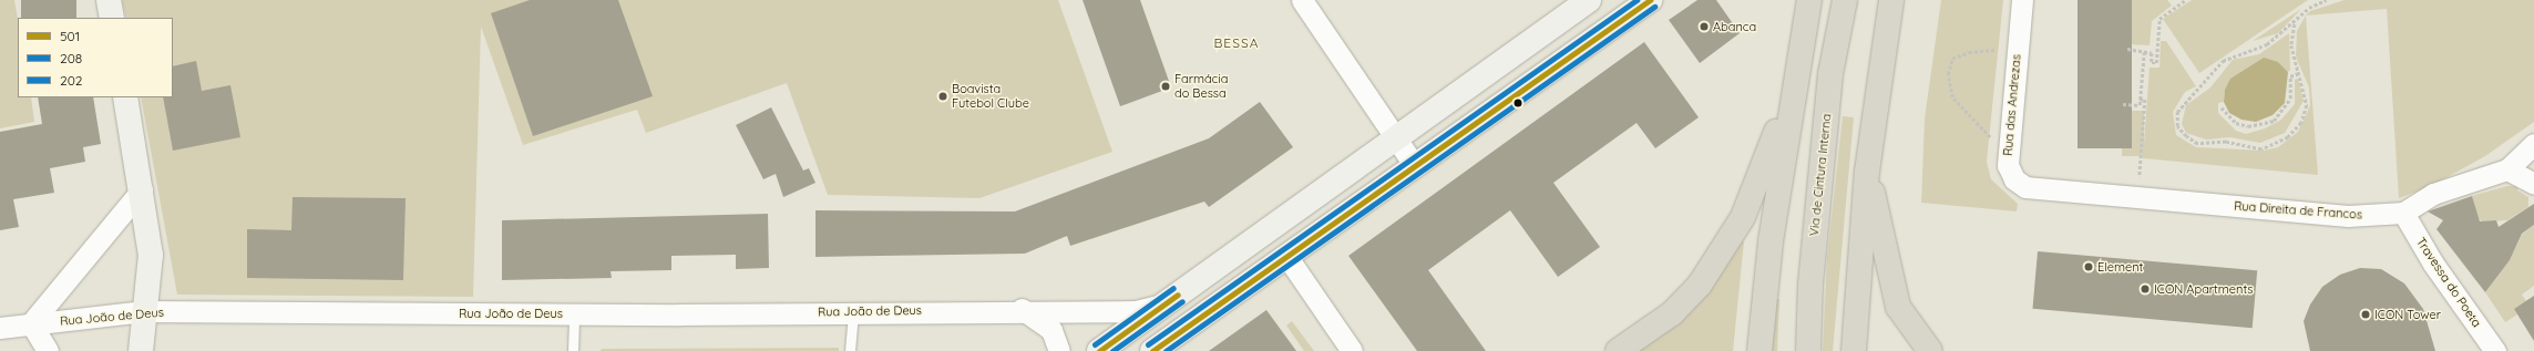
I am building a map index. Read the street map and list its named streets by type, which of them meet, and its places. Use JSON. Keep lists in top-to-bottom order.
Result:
{
  "streets": {
    "highway": ["Via de Cintura Interna"],
    "street": [
      "Rua das Andrezas",
      "Rua Direita de Francos",
      "Travessa do Poeta",
      "Rua João de Deus"
    ]
  },
  "crossings": [
    ["Rua das Andrezas", "Rua Direita de Francos"],
    ["Rua Direita de Francos", "Travessa do Poeta"]
  ],
  "districts": ["BESSA"],
  "places": [
    "Abanca",
    "Farmácia do Bessa",
    "Boavista Futebol Clube",
    "Element",
    "ICON Apartments",
    "ICON Tower"
  ],
  "lines": ["transit line 501", "transit line 202", "transit line 208"],
  "legend": ["501", "208", "202"]
}
